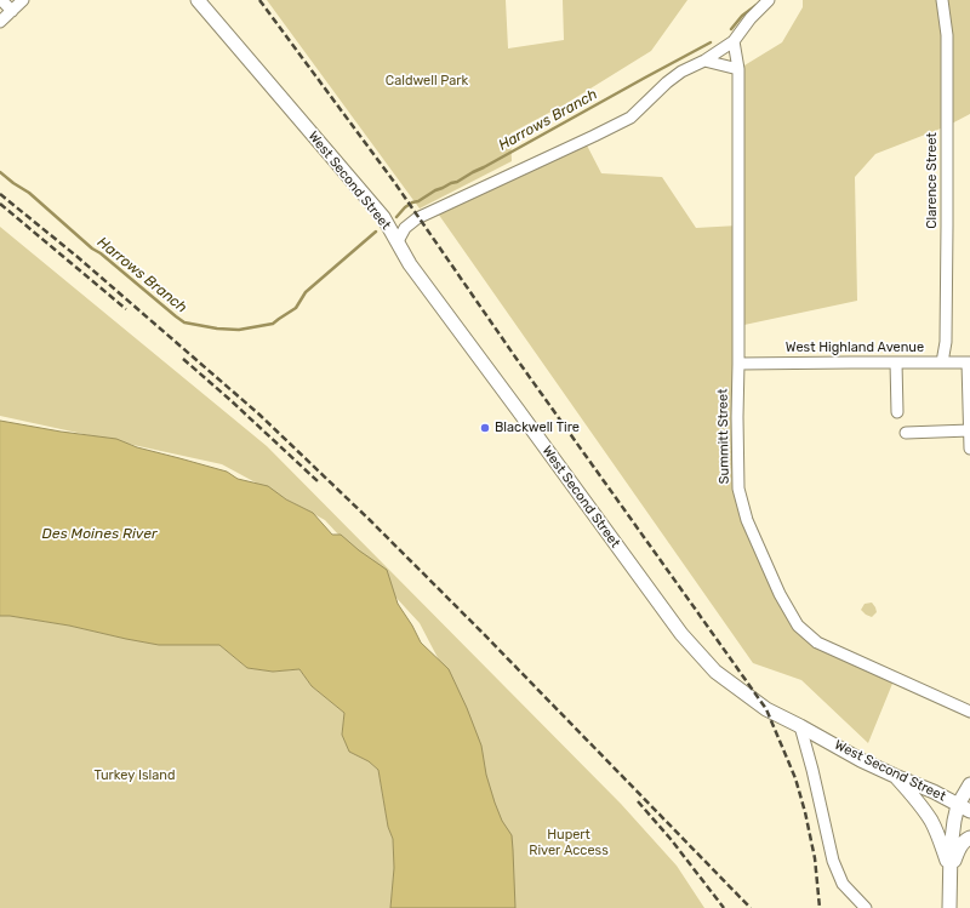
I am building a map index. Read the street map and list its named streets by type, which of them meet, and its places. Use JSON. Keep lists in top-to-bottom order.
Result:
{
  "streets": {
    "main road": ["West Second Street"],
    "street": ["Clarence Street", "West Highland Avenue", "Summitt Street"]
  },
  "crossings": [
    ["Clarence Street", "West Highland Avenue"],
    ["West Highland Avenue", "Summitt Street"]
  ],
  "water": ["Harrows Branch", "Des Moines River"],
  "parks": ["Caldwell Park", "Turkey Island", "Hupert River Access"],
  "places": ["Blackwell Tire"]
}
